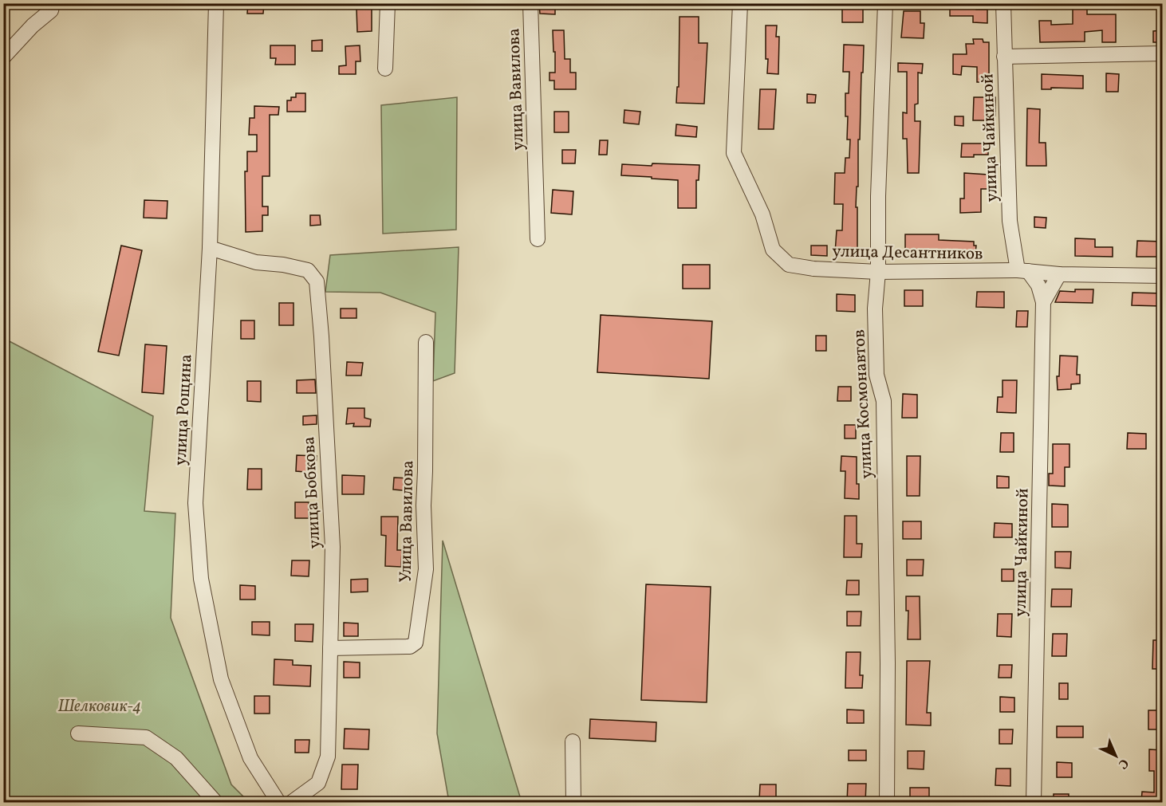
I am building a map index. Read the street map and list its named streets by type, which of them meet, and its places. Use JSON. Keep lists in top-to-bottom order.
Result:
{
  "streets": {
    "street": [
      "улица Вавилова",
      "улица Чайкиной",
      "улица Десантников",
      "улица Космонавтов",
      "улица Рощина",
      "улица Бобкова",
      "Улица Вавилова"
    ]
  },
  "crossings": [
    ["улица Чайкиной", "улица Десантников"],
    ["улица Десантников", "улица Космонавтов"],
    ["улица Рощина", "улица Бобкова"],
    ["улица Бобкова", "Улица Вавилова"]
  ],
  "parks": ["Шелковик-4"],
  "north": "bottom right"
}
